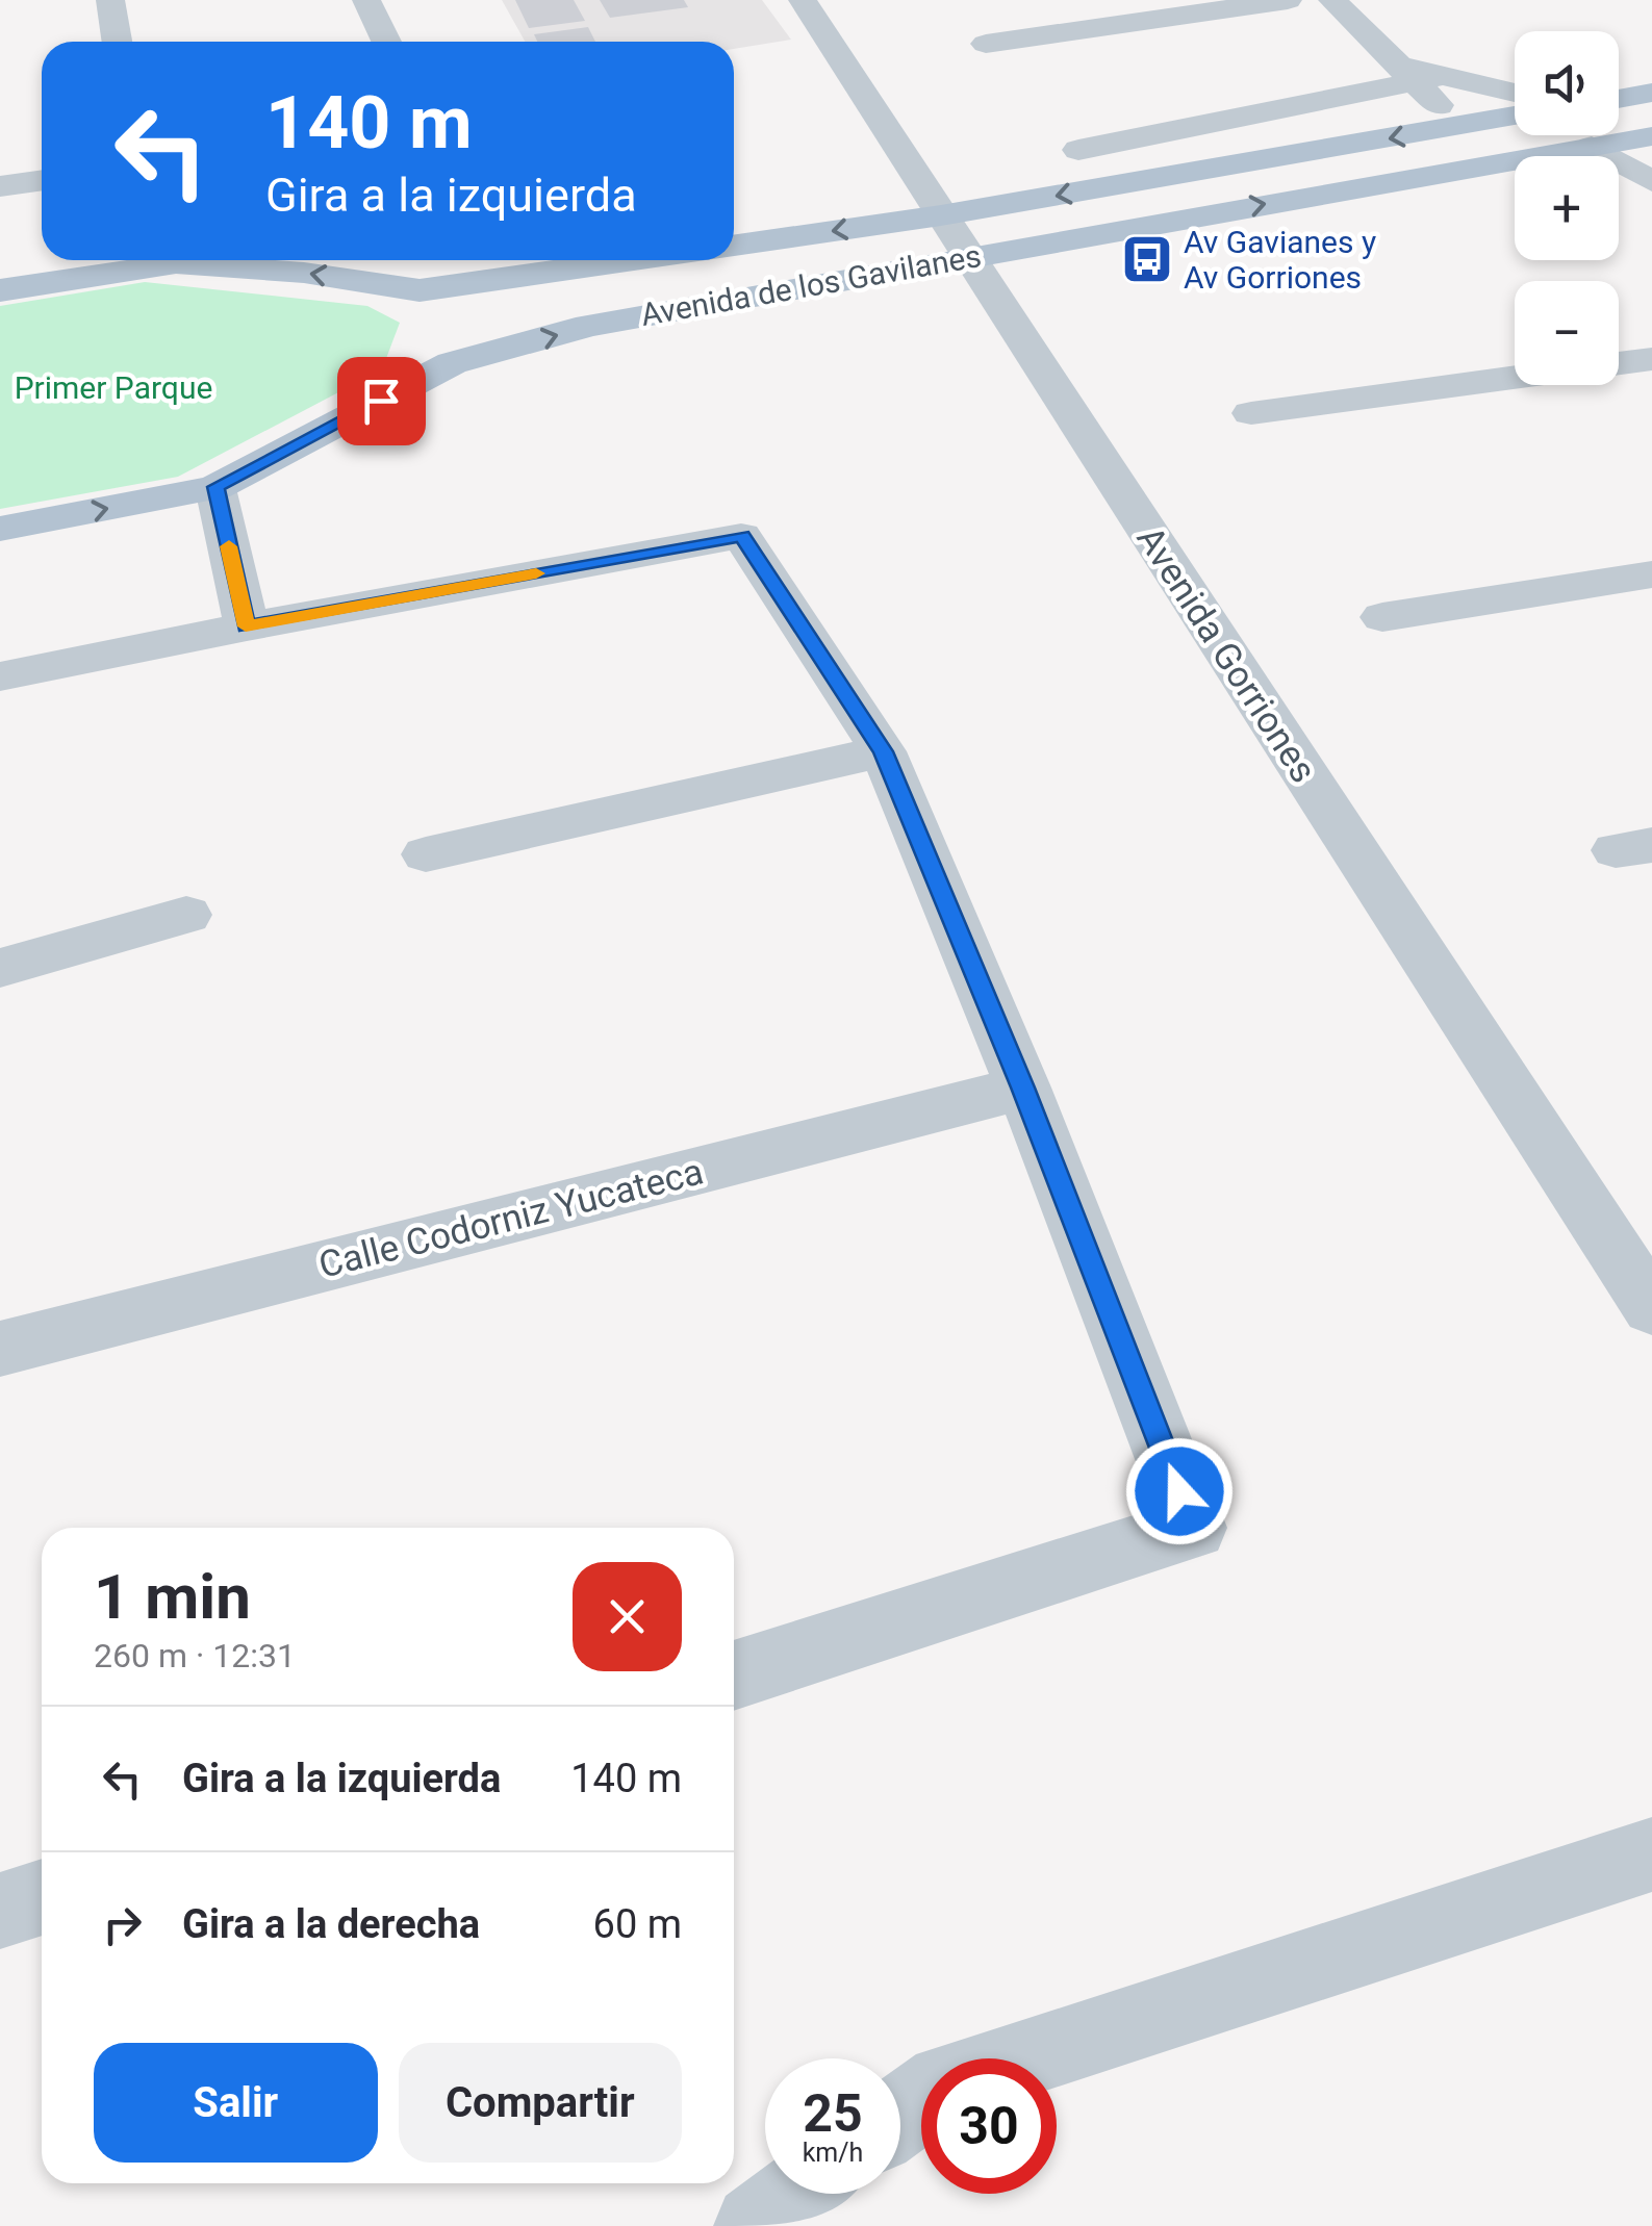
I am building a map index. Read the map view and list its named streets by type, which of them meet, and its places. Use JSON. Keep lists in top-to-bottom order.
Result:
{
  "streets": {
    "main road": ["Avenida de los Gavilanes"],
    "street": ["Avenida Gorriones", "Calle Codorniz Yucateca"]
  },
  "crossings": [
    ["Avenida de los Gavilanes", "Avenida Gorriones"]
  ],
  "parks": ["Primer Parque"],
  "places": {
    "bus stop": ["Av Gavianes y Av Gorriones"]
  },
  "page": {
    "map_buttons": ["+", "−"],
    "turn": ["140 m", "Gira a la izquierda"],
    "heading": ["1 min", "260 m · 12:31"],
    "list": [
      {
        "name": "Gira a la izquierda",
        "value": "140 m"
      },
      {
        "name": "Gira a la derecha",
        "value": "60 m"
      }
    ],
    "buttons": ["Salir", "Compartir"],
    "speed": "25 km/h",
    "limit": "30"
  }
}
